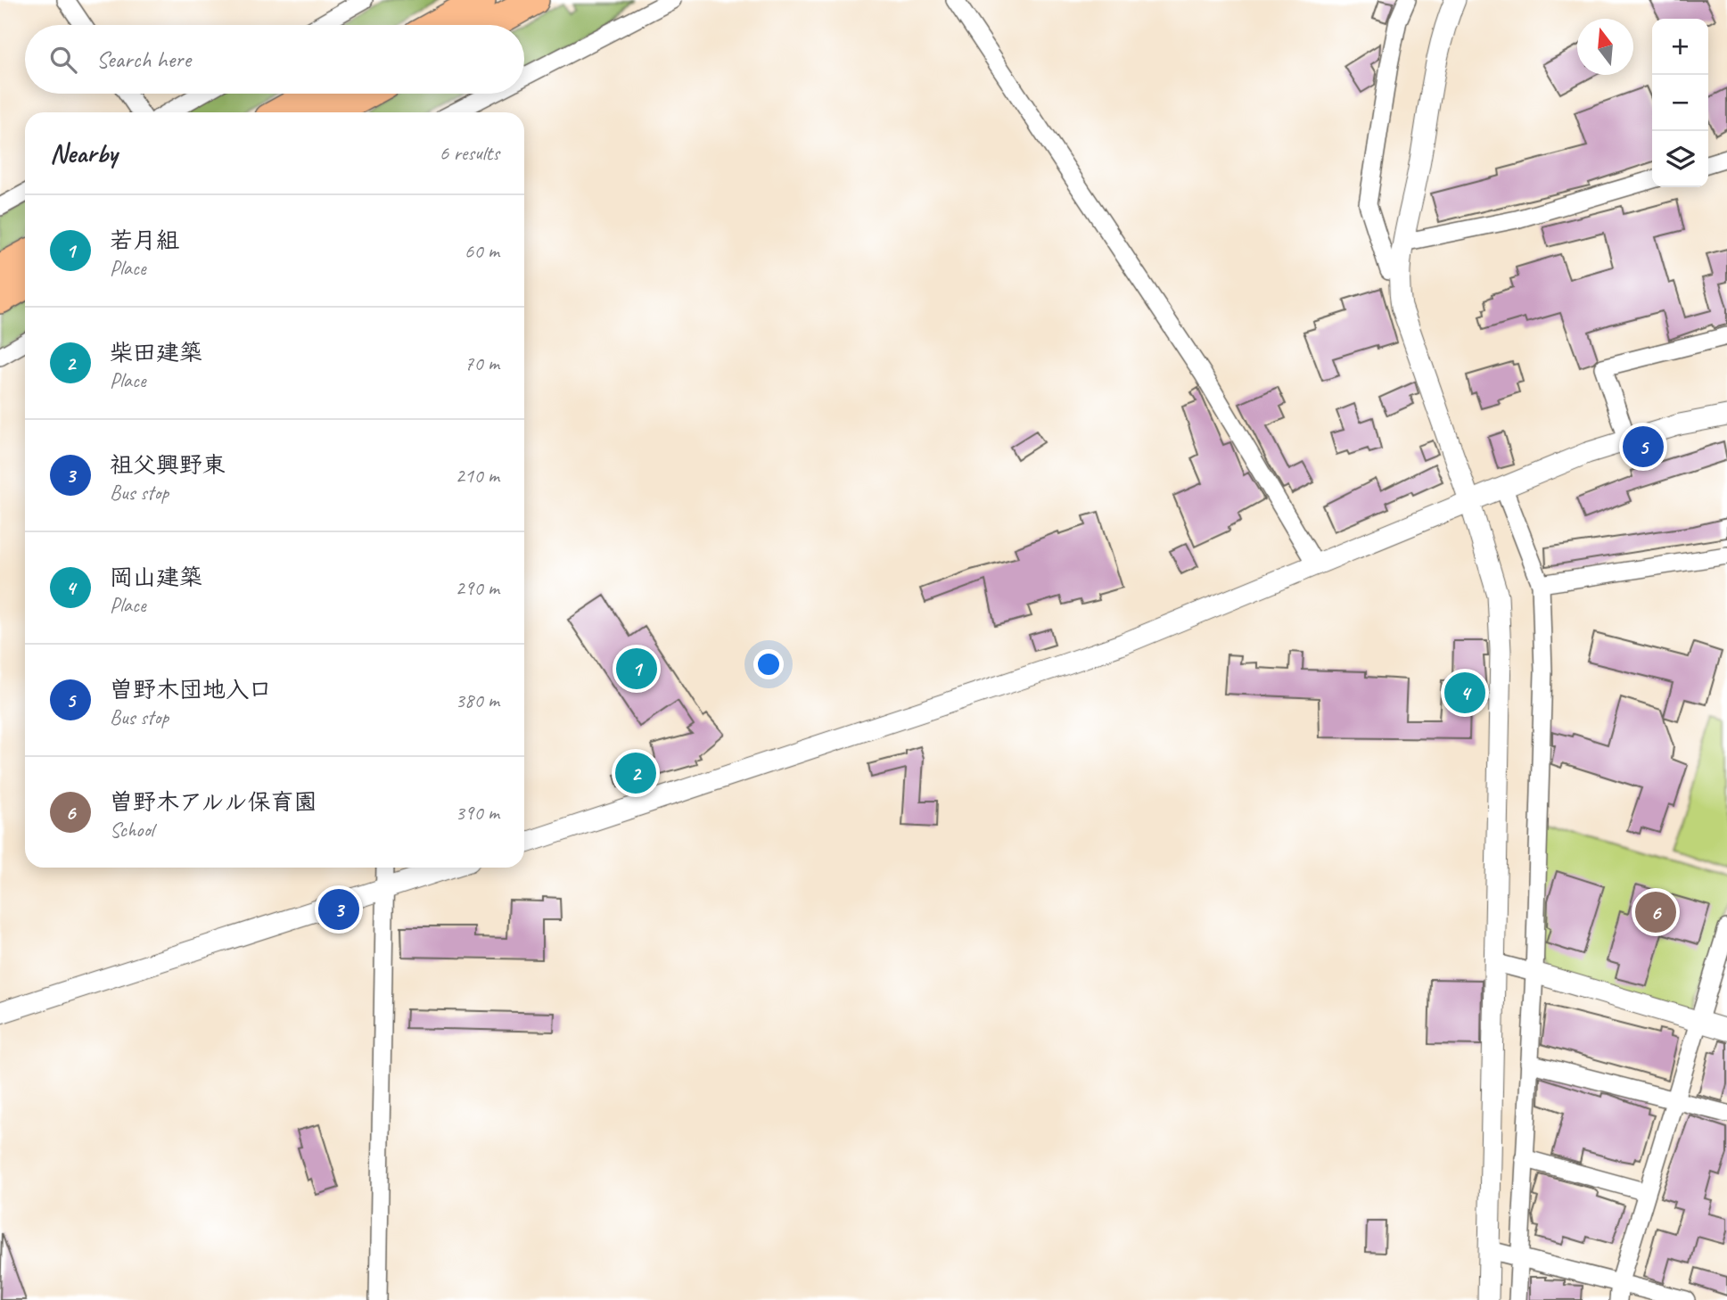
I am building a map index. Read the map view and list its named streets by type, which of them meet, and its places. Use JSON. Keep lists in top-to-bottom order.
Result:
{
  "north": "top",
  "page": {
    "map_buttons": ["+", "−"],
    "search": "Search here",
    "heading": ["Nearby", "6 results"],
    "list": [
      {
        "mark": "1",
        "name": "若月組",
        "note": "Place",
        "value": "60 m"
      },
      {
        "mark": "2",
        "name": "柴田建築",
        "note": "Place",
        "value": "70 m"
      },
      {
        "mark": "3",
        "name": "祖父興野東",
        "note": "Bus stop",
        "value": "210 m"
      },
      {
        "mark": "4",
        "name": "岡山建築",
        "note": "Place",
        "value": "290 m"
      },
      {
        "mark": "5",
        "name": "曽野木団地入口",
        "note": "Bus stop",
        "value": "380 m"
      },
      {
        "mark": "6",
        "name": "曽野木アルル保育園",
        "note": "School",
        "value": "390 m"
      }
    ],
    "pins": [
      "5",
      "1",
      "4",
      "2",
      "3",
      "6"
    ]
  }
}
